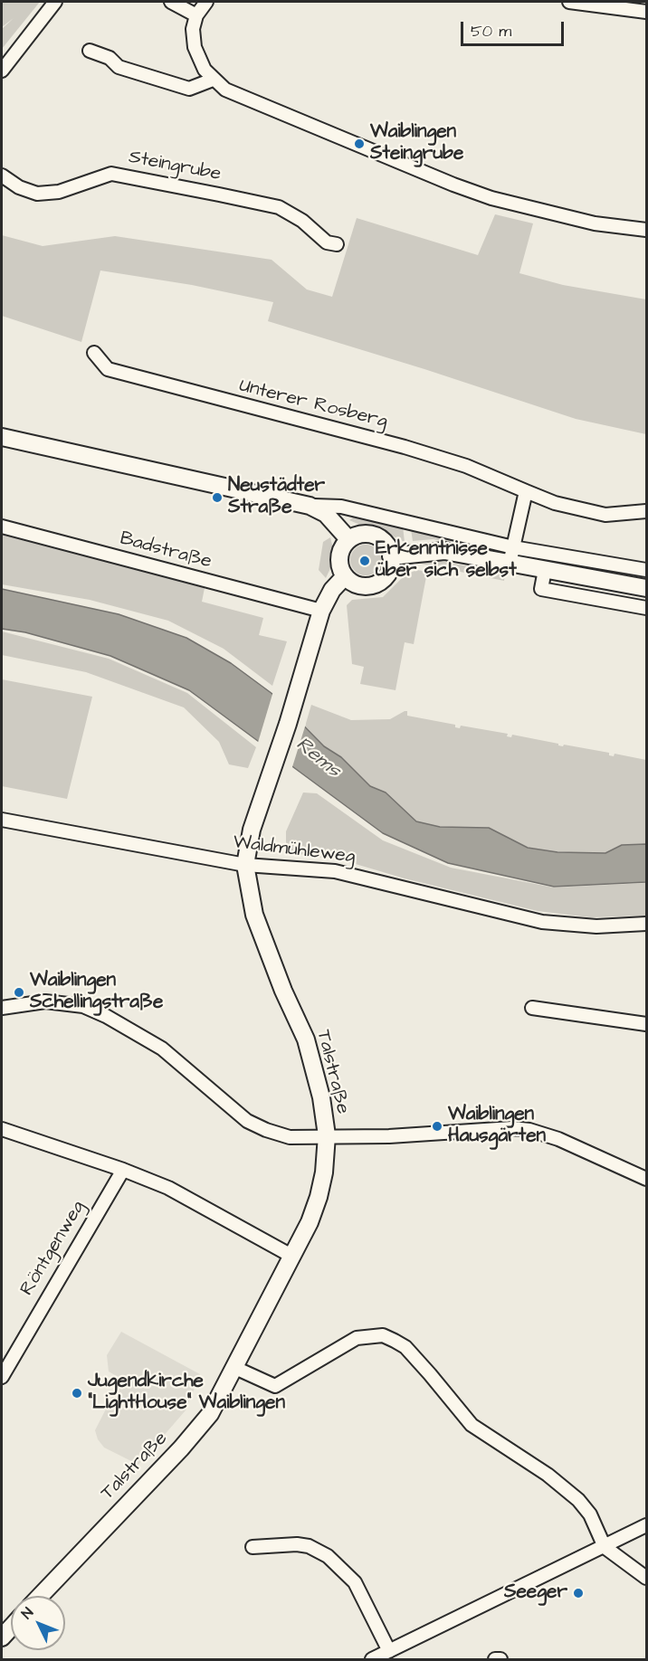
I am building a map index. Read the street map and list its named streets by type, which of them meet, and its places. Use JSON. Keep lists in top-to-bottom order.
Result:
{
  "streets": {
    "street": [
      "Steingrube",
      "Unterer Rosberg",
      "Badstraße",
      "Waldmühleweg",
      "Talstraße",
      "Röntgenweg"
    ]
  },
  "crossings": [
    ["Badstraße", "Talstraße"],
    ["Waldmühleweg", "Talstraße"]
  ],
  "water": ["Rems"],
  "places": [
    "Waiblingen Steingrube",
    "Neustädter Straße",
    "Erkenntnisse über sich selbst",
    "Waiblingen Schellingstraße",
    "Waiblingen Hausgärten",
    "Jugendkirche \"LightHouse\" Waiblingen",
    "Seeger"
  ],
  "scale_bar": "50 m",
  "north": "top left"
}
